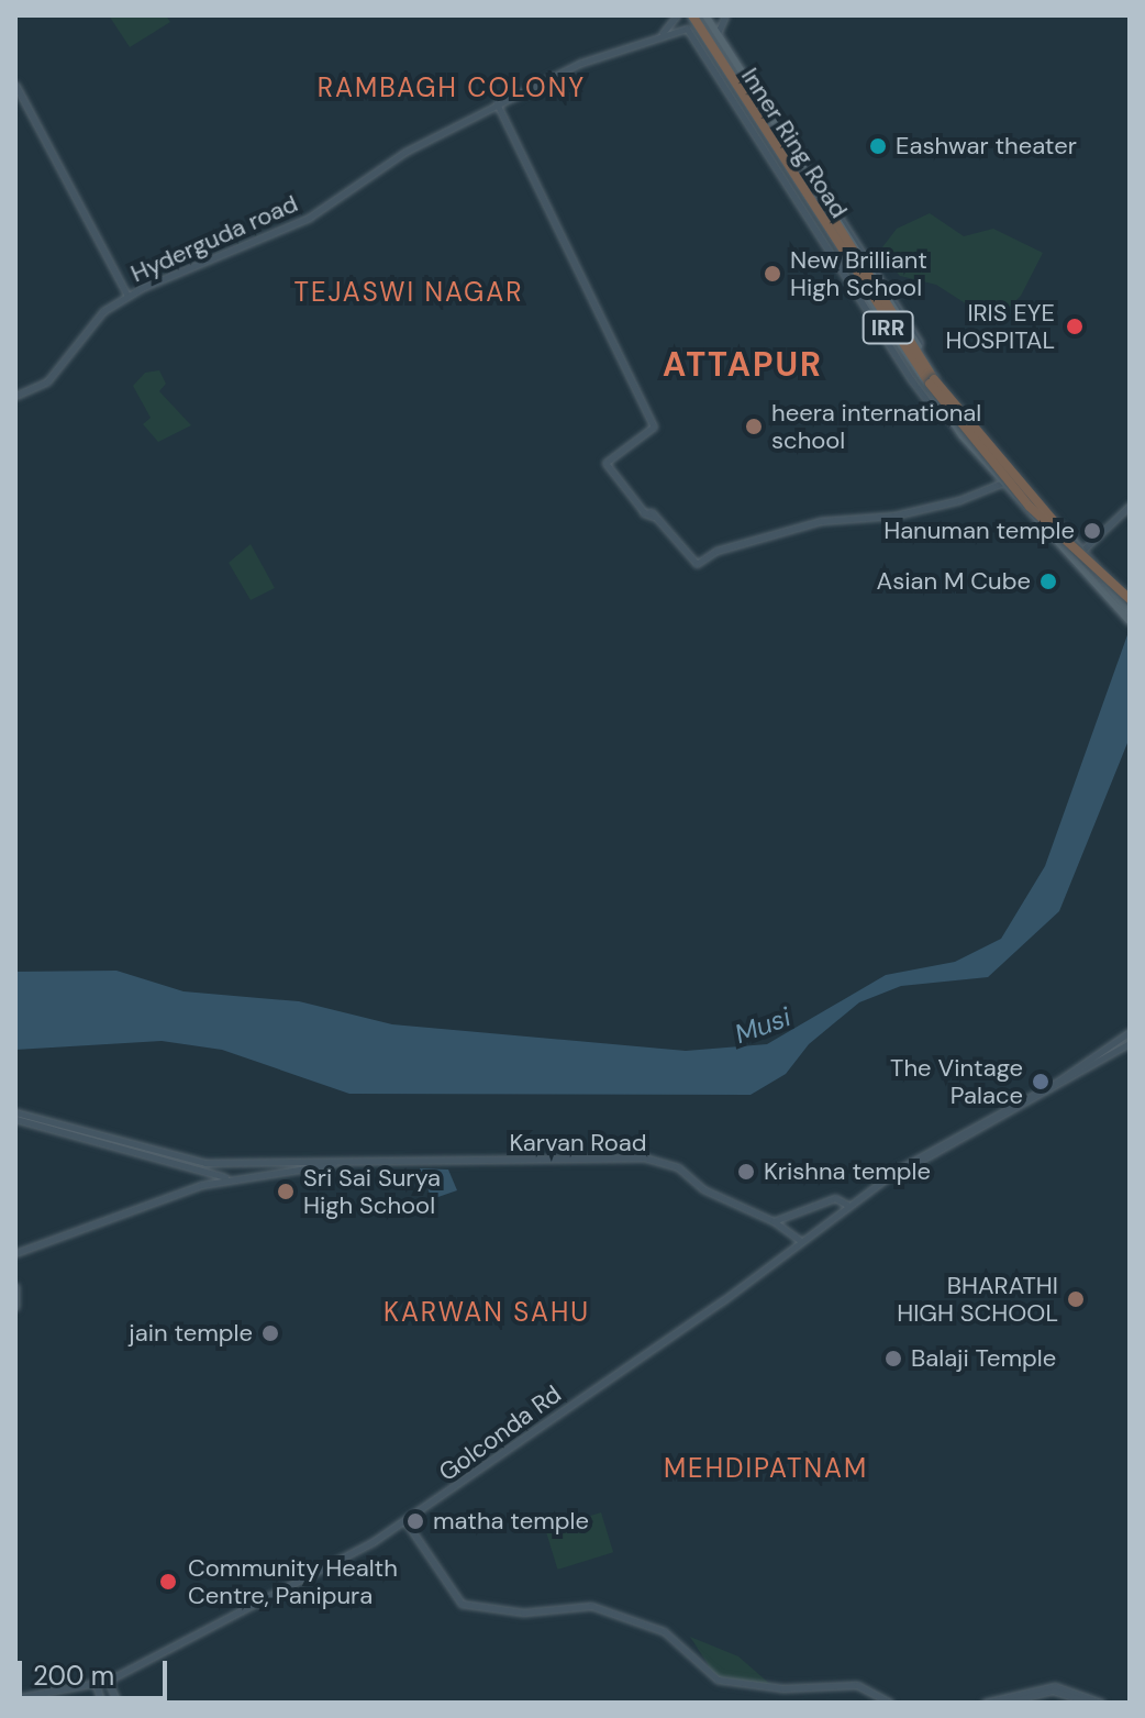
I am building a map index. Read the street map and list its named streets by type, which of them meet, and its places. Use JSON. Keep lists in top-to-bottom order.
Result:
{
  "streets": {
    "main road": ["Inner Ring Road", "IRR"],
    "street": ["Hyderguda road", "Karvan Road", "Golconda Rd"]
  },
  "crossings": [
    ["Inner Ring Road", "Hyderguda road"],
    ["Karvan Road", "Golconda Rd"]
  ],
  "districts": [
    "RAMBAGH COLONY",
    "TEJASWI NAGAR",
    "ATTAPUR",
    "KARWAN SAHU",
    "MEHDIPATNAM"
  ],
  "water": ["Musi"],
  "places": [
    "Eashwar theater",
    "New Brilliant High School",
    "IRIS EYE HOSPITAL",
    "heera international school",
    "Hanuman temple",
    "Asian M Cube",
    "The Vintage Palace",
    "Krishna temple",
    "Sri Sai Surya High School",
    "BHARATHI HIGH SCHOOL",
    "jain temple",
    "Balaji Temple",
    "matha temple",
    "Community Health Centre, Panipura"
  ],
  "scale_bar": "200 m"
}
